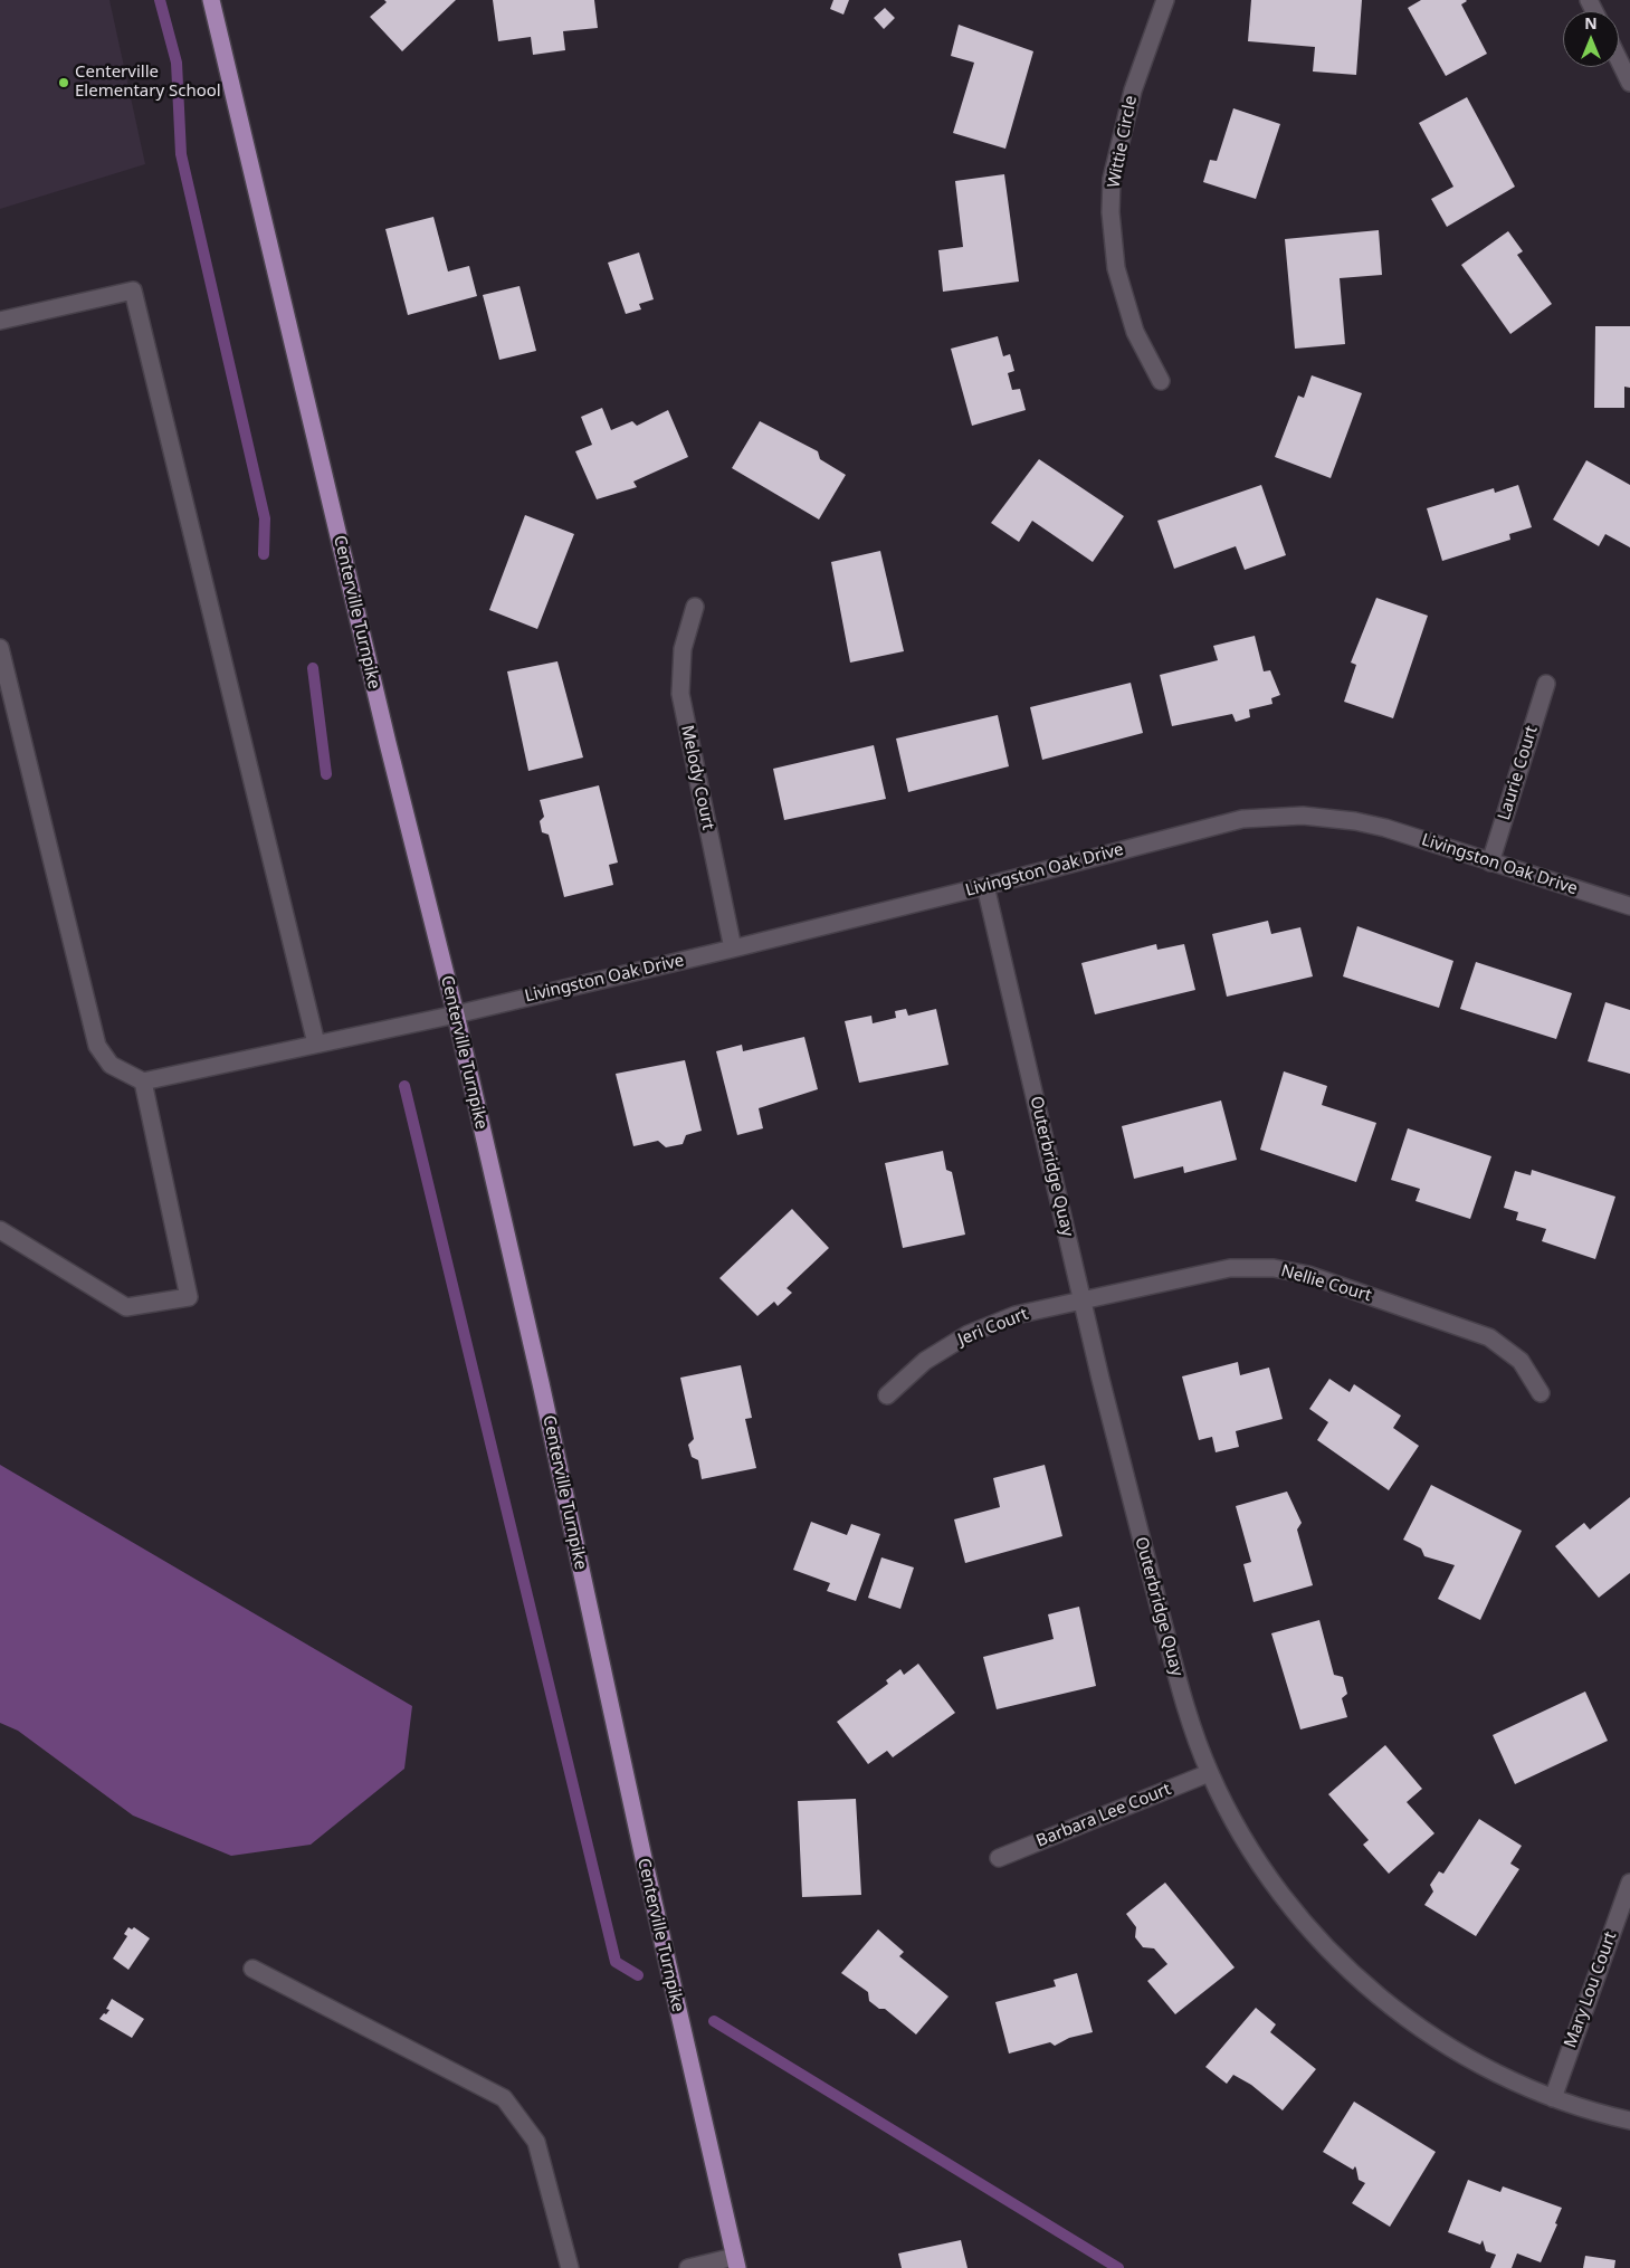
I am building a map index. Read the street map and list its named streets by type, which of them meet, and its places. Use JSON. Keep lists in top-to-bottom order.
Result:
{
  "streets": {
    "main road": ["Centerville Turnpike"],
    "street": [
      "Wittie Circle",
      "Laurie Court",
      "Melody Court",
      "Livingston Oak Drive",
      "Outerbridge Quay",
      "Nellie Court",
      "Jeri Court",
      "Barbara Lee Court",
      "Mary Lou Court"
    ]
  },
  "crossings": [
    ["Centerville Turnpike", "Livingston Oak Drive"],
    ["Laurie Court", "Livingston Oak Drive"],
    ["Melody Court", "Livingston Oak Drive"],
    ["Livingston Oak Drive", "Outerbridge Quay"],
    ["Outerbridge Quay", "Nellie Court"],
    ["Outerbridge Quay", "Jeri Court"],
    ["Outerbridge Quay", "Barbara Lee Court"],
    ["Outerbridge Quay", "Mary Lou Court"],
    ["Nellie Court", "Jeri Court"]
  ],
  "places": ["Centerville Elementary School"],
  "north": "top"
}
